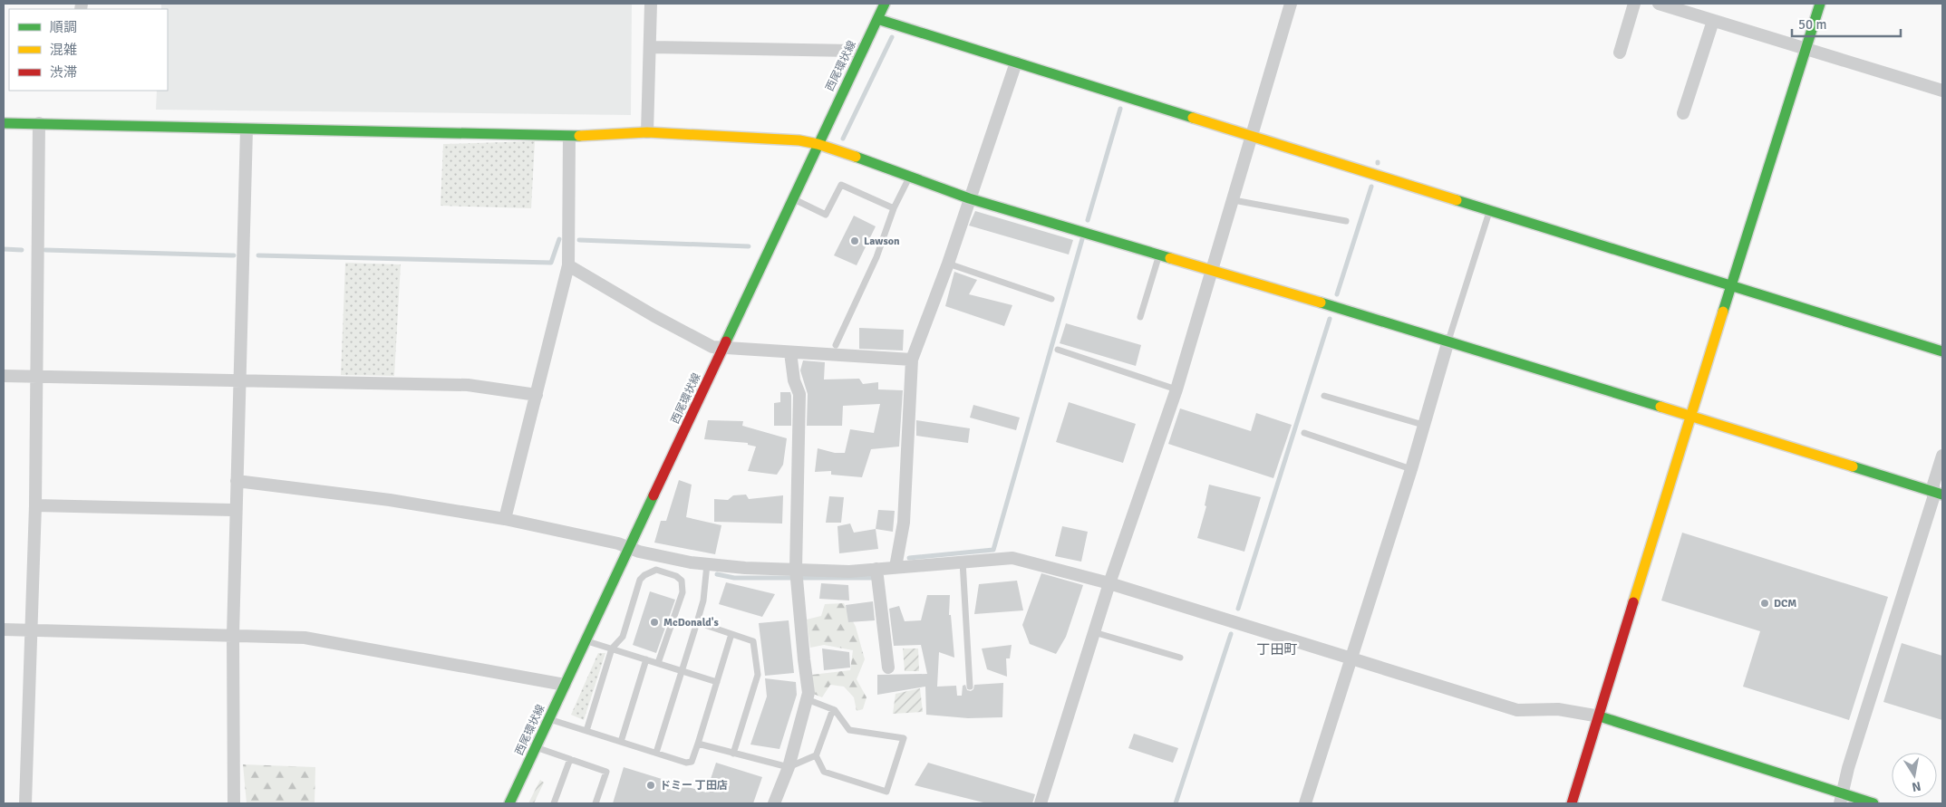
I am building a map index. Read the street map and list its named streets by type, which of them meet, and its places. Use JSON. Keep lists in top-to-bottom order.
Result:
{
  "streets": {
    "street": ["西尾環状線"]
  },
  "districts": ["丁田町"],
  "places": [
    "Lawson",
    "DCM",
    "McDonald's",
    "ドミー 丁田店"
  ],
  "legend": ["順調", "混雑", "渋滞"],
  "scale_bar": "50 m",
  "north": "bottom"
}
